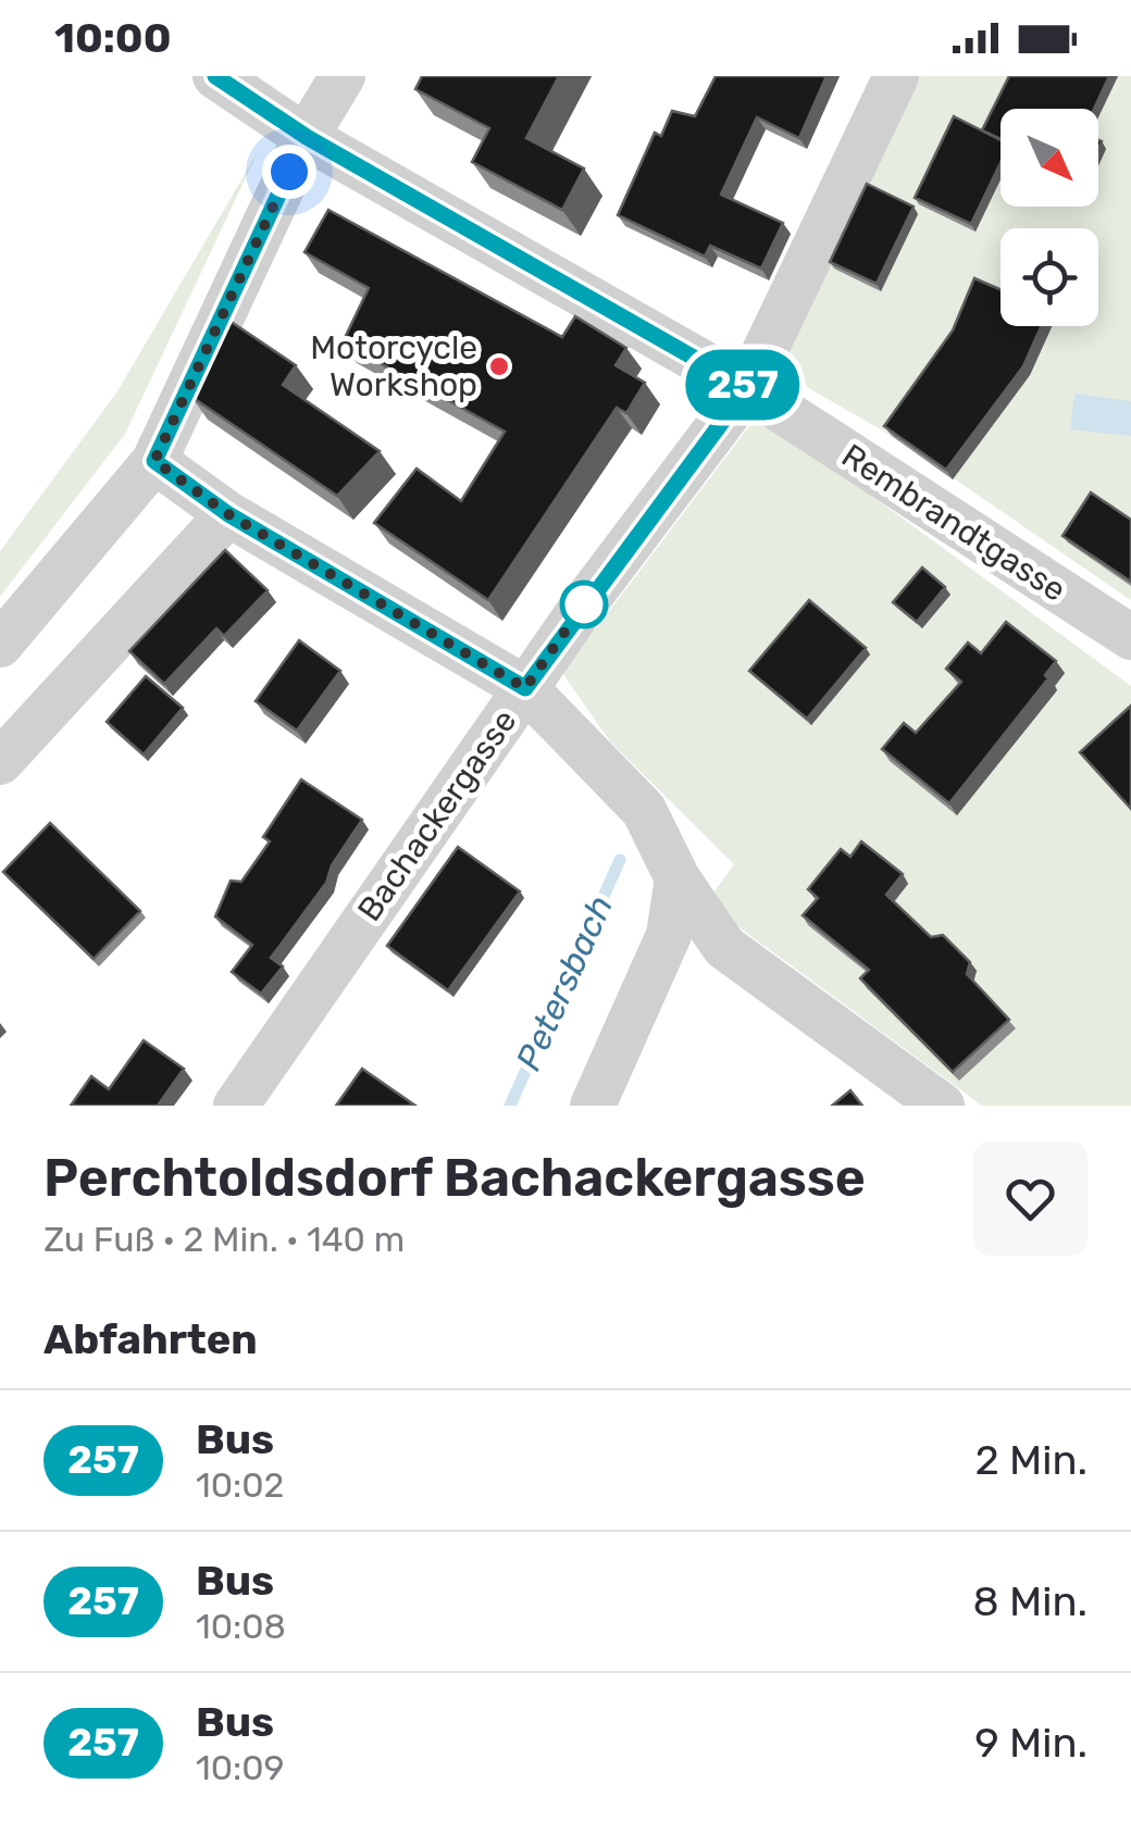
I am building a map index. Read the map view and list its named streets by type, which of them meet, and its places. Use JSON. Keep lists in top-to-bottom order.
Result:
{
  "streets": {
    "street": ["Rembrandtgasse", "Bachackergasse"]
  },
  "crossings": [
    ["Rembrandtgasse", "Bachackergasse"]
  ],
  "water": ["Petersbach"],
  "places": ["Motorcycle Workshop"],
  "lines": ["bus line 257"],
  "north": "bottom right",
  "page": {
    "status": "10:00",
    "on_map": "257",
    "heading": [
      ["Perchtoldsdorf Bachackergasse", "Zu Fuß · 2 Min. · 140 m"],
      "Abfahrten"
    ],
    "list": [
      {
        "mark": "257",
        "name": "Bus",
        "note": "10:02",
        "value": "2 Min."
      },
      {
        "mark": "257",
        "name": "Bus",
        "note": "10:08",
        "value": "8 Min."
      },
      {
        "mark": "257",
        "name": "Bus",
        "note": "10:09",
        "value": "9 Min."
      }
    ]
  }
}
